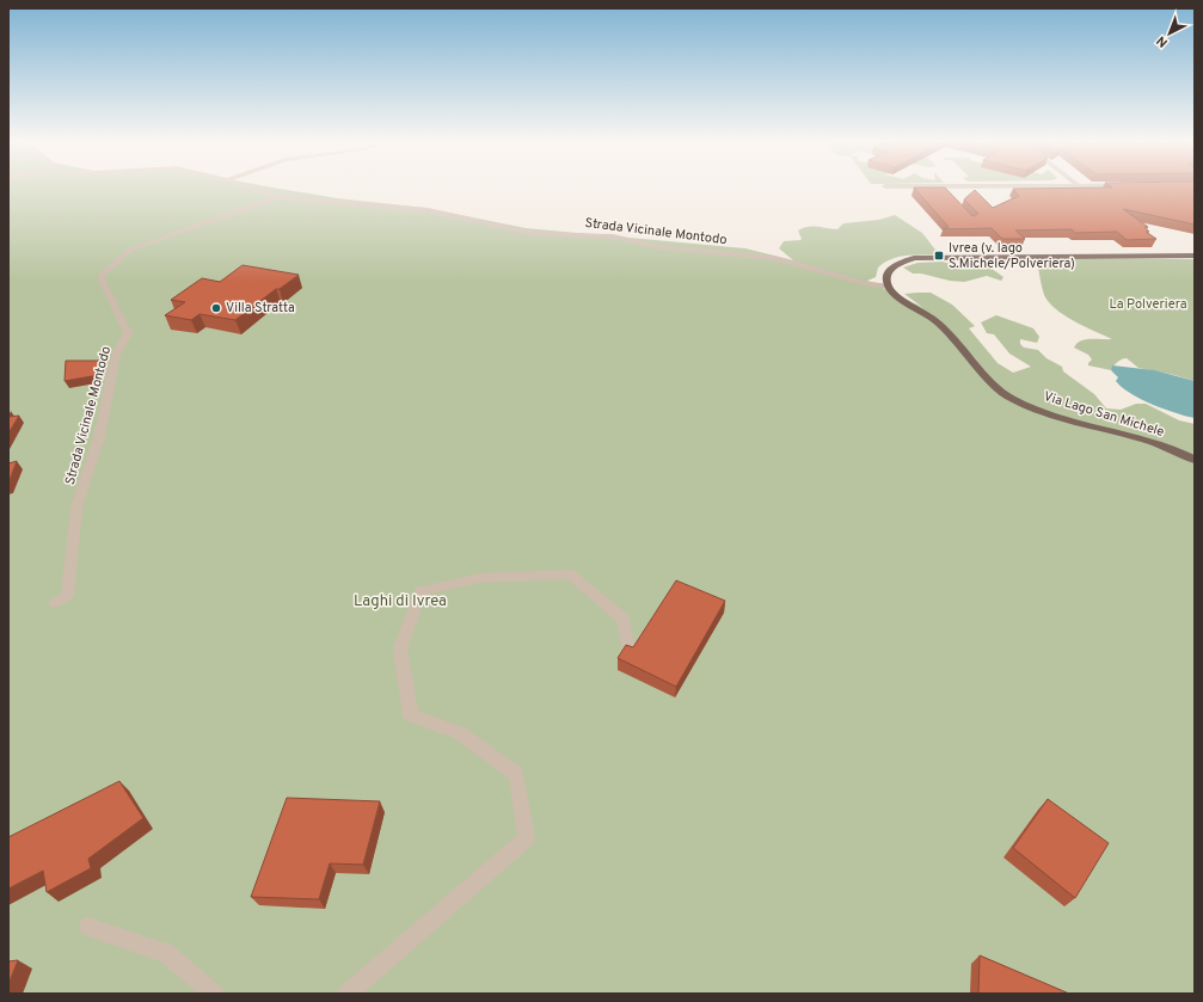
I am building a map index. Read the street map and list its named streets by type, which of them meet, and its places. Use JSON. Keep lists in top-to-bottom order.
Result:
{
  "streets": {
    "main road": ["Via Lago San Michele"],
    "street": ["Strada Vicinale Montodo"]
  },
  "crossings": [
    ["Strada Vicinale Montodo", "Via Lago San Michele"]
  ],
  "parks": ["La Polveriera", "Laghi di Ivrea"],
  "places": {
    "transit": ["Ivrea (v. lago S.Michele/Polveriera)"],
    "other": ["Villa Stratta"]
  },
  "north": "bottom left"
}
